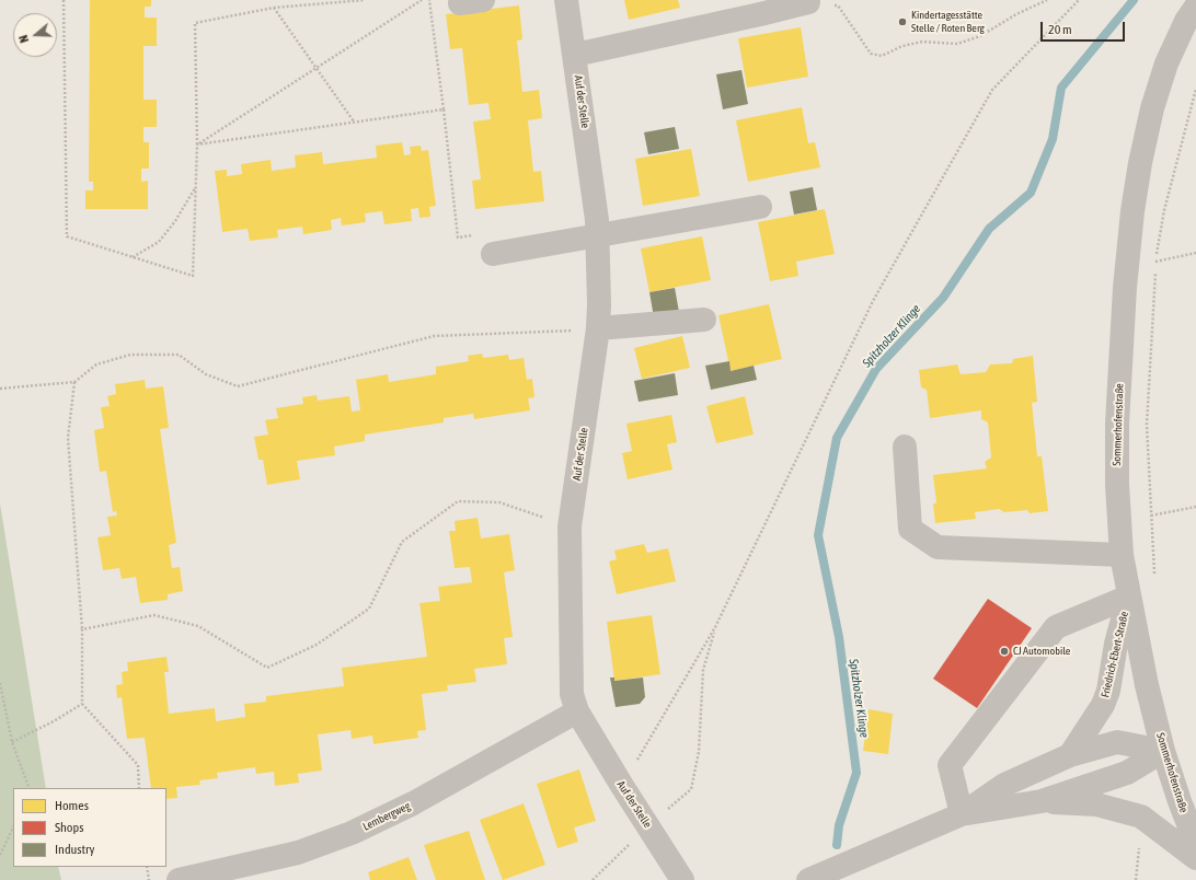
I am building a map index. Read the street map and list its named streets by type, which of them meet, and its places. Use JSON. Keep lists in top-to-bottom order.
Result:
{
  "streets": {
    "street": [
      "Auf der Stelle",
      "Sommerhofenstraße",
      "Friedrich-Ebert-Straße",
      "Lembergweg"
    ]
  },
  "crossings": [
    ["Auf der Stelle", "Lembergweg"],
    ["Sommerhofenstraße", "Friedrich-Ebert-Straße"]
  ],
  "water": ["Spitzholzer Klinge"],
  "places": ["Kindertagesstätte Stelle / Roten Berg", "CJ Automobile"],
  "legend": ["Homes", "Shops", "Industry"],
  "scale_bar": "20 m",
  "north": "left"
}
